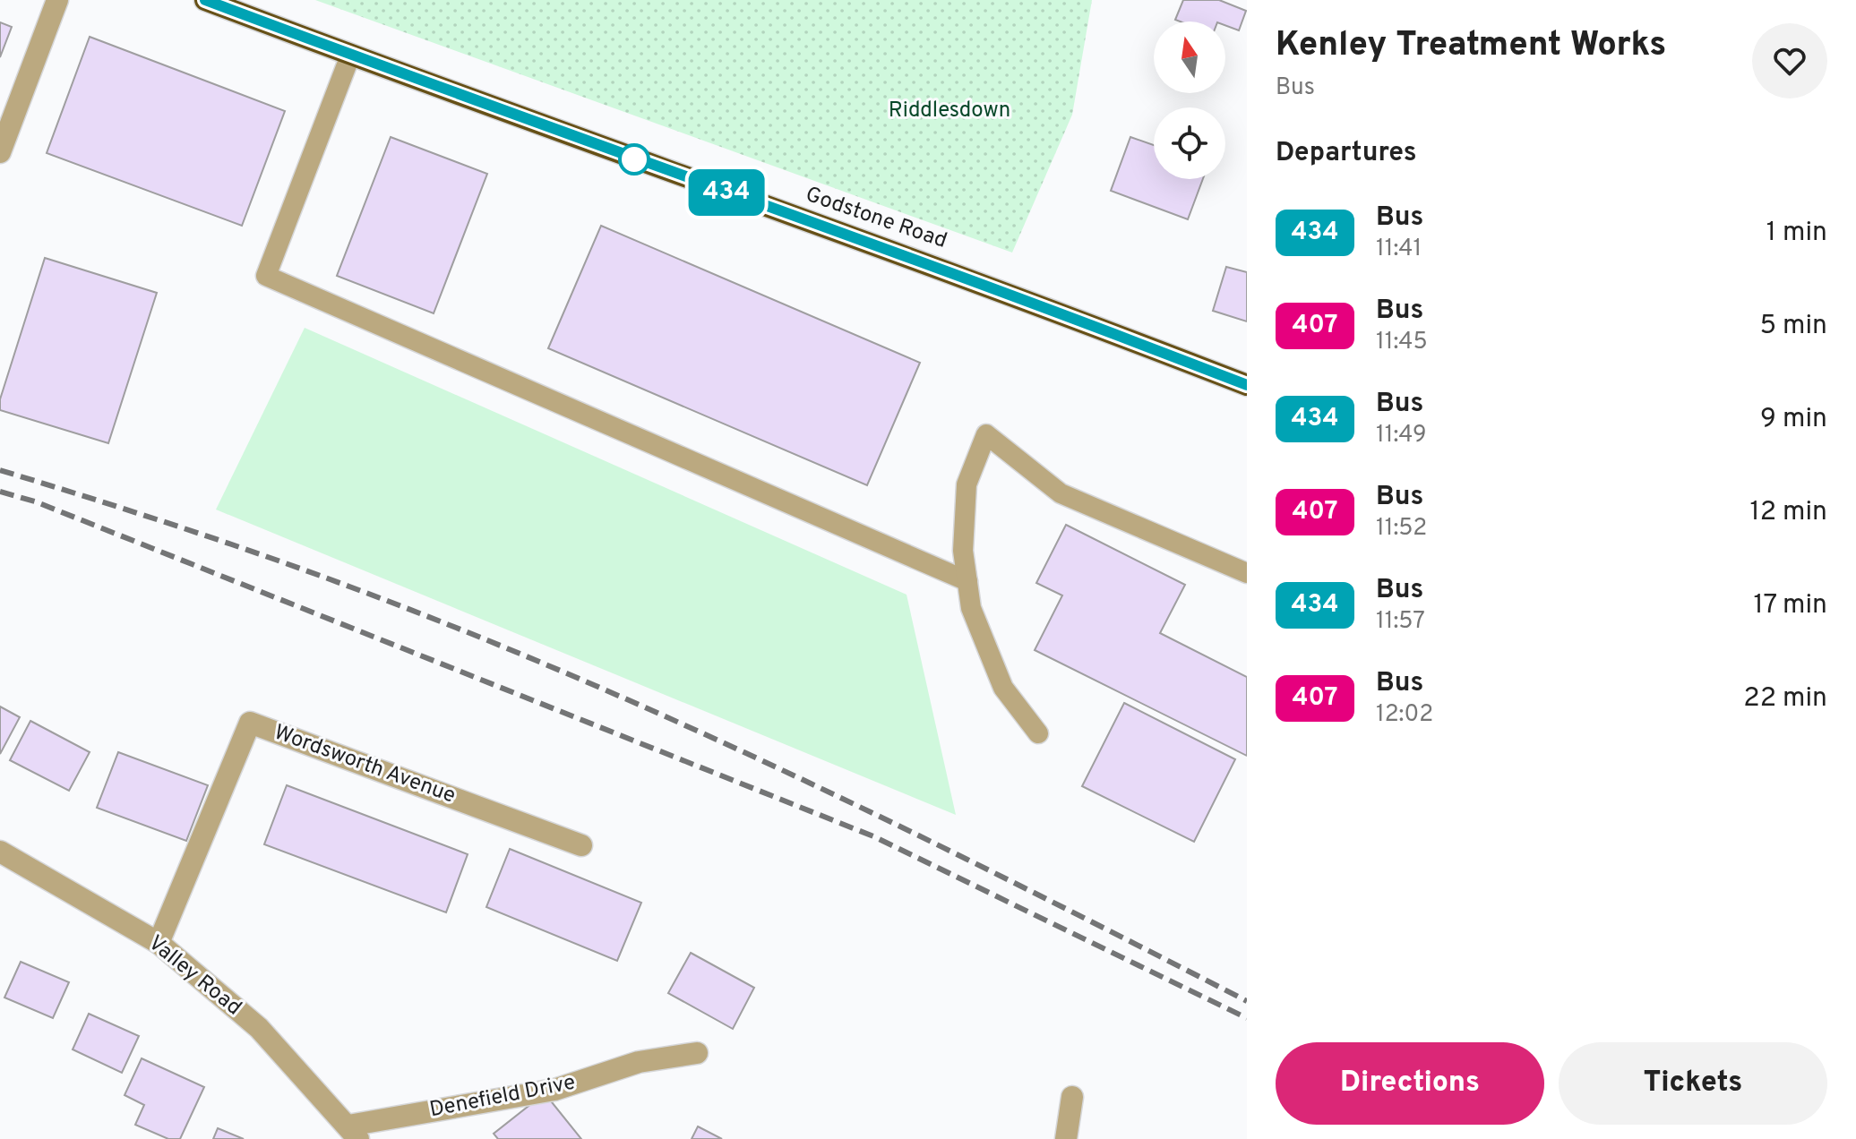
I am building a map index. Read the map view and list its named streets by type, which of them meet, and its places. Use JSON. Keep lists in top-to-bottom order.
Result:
{
  "streets": {
    "highway": ["Godstone Road"],
    "street": ["Wordsworth Avenue", "Valley Road", "Denefield Drive"]
  },
  "crossings": [
    ["Wordsworth Avenue", "Valley Road"],
    ["Valley Road", "Denefield Drive"]
  ],
  "parks": ["Riddlesdown"],
  "lines": ["bus line 434"],
  "north": "top",
  "page": {
    "on_map": "434",
    "heading": [
      ["Kenley Treatment Works", "Bus"],
      "Departures"
    ],
    "list": [
      {
        "mark": "434",
        "name": "Bus",
        "note": "11:41",
        "value": "1 min"
      },
      {
        "mark": "407",
        "name": "Bus",
        "note": "11:45",
        "value": "5 min"
      },
      {
        "mark": "434",
        "name": "Bus",
        "note": "11:49",
        "value": "9 min"
      },
      {
        "mark": "407",
        "name": "Bus",
        "note": "11:52",
        "value": "12 min"
      },
      {
        "mark": "434",
        "name": "Bus",
        "note": "11:57",
        "value": "17 min"
      },
      {
        "mark": "407",
        "name": "Bus",
        "note": "12:02",
        "value": "22 min"
      }
    ],
    "buttons": ["Directions", "Tickets"]
  }
}
